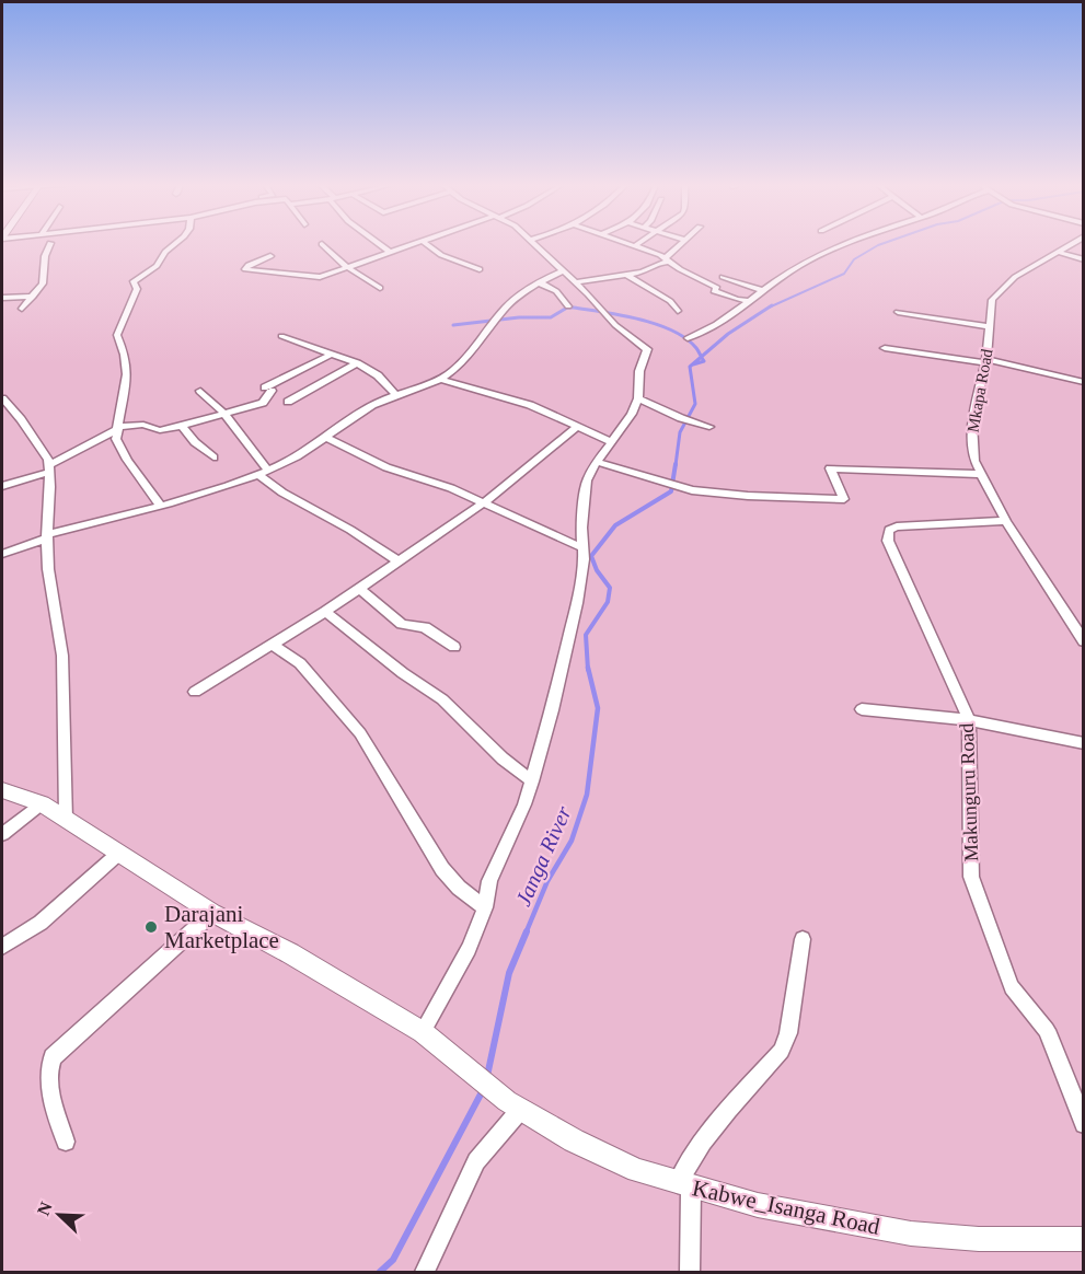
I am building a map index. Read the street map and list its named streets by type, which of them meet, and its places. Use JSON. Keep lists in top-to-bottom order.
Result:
{
  "streets": {
    "street": ["Mkapa Road", "Makunguru Road", "Kabwe_Isanga Road"]
  },
  "crossings": [
    ["Mkapa Road", "Makunguru Road"]
  ],
  "water": ["Janga River"],
  "places": ["Darajani Marketplace"],
  "north": "top left"
}
